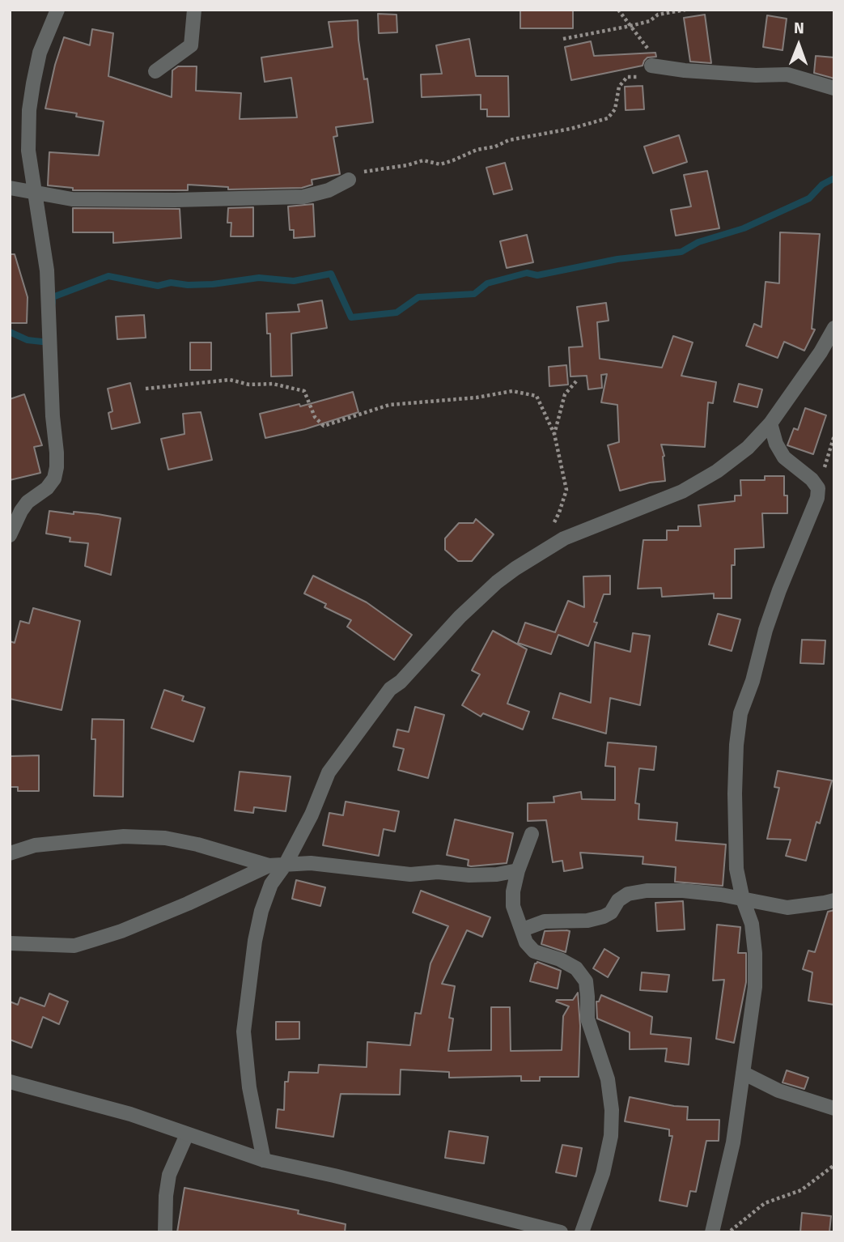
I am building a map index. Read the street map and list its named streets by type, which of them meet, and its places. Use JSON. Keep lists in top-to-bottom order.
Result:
{
  "north": "top"
}
